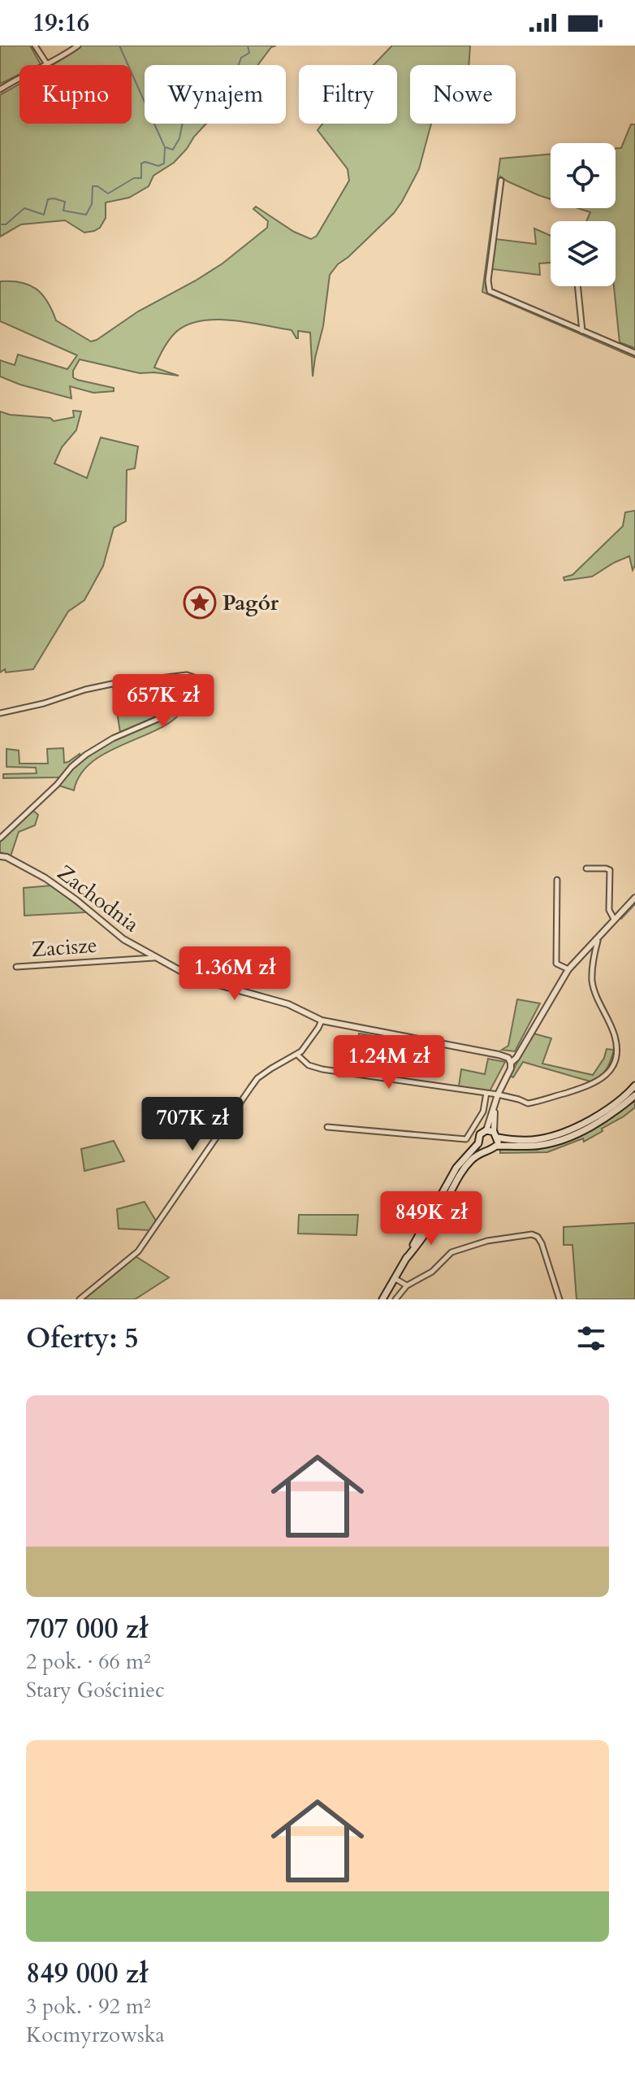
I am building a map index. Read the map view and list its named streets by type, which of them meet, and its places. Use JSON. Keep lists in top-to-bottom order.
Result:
{
  "streets": {
    "street": ["Zachodnia", "Zacisze"]
  },
  "crossings": [
    ["Zachodnia", "Zacisze"]
  ],
  "places": {
    "place": ["Pagór"]
  },
  "page": {
    "status": "19:16",
    "chip": [
      "Kupno",
      "Wynajem",
      "Filtry",
      "Nowe"
    ],
    "price": [
      "657K zł",
      "1.36M zł",
      "1.24M zł",
      "707K zł",
      "849K zł"
    ],
    "heading": "Oferty: 5",
    "list": [
      {
        "name": "707 000 zł",
        "note": "2 pok. · 66 m² · Stary Gościniec"
      },
      {
        "name": "849 000 zł",
        "note": "3 pok. · 92 m² · Kocmyrzowska"
      }
    ]
  }
}
